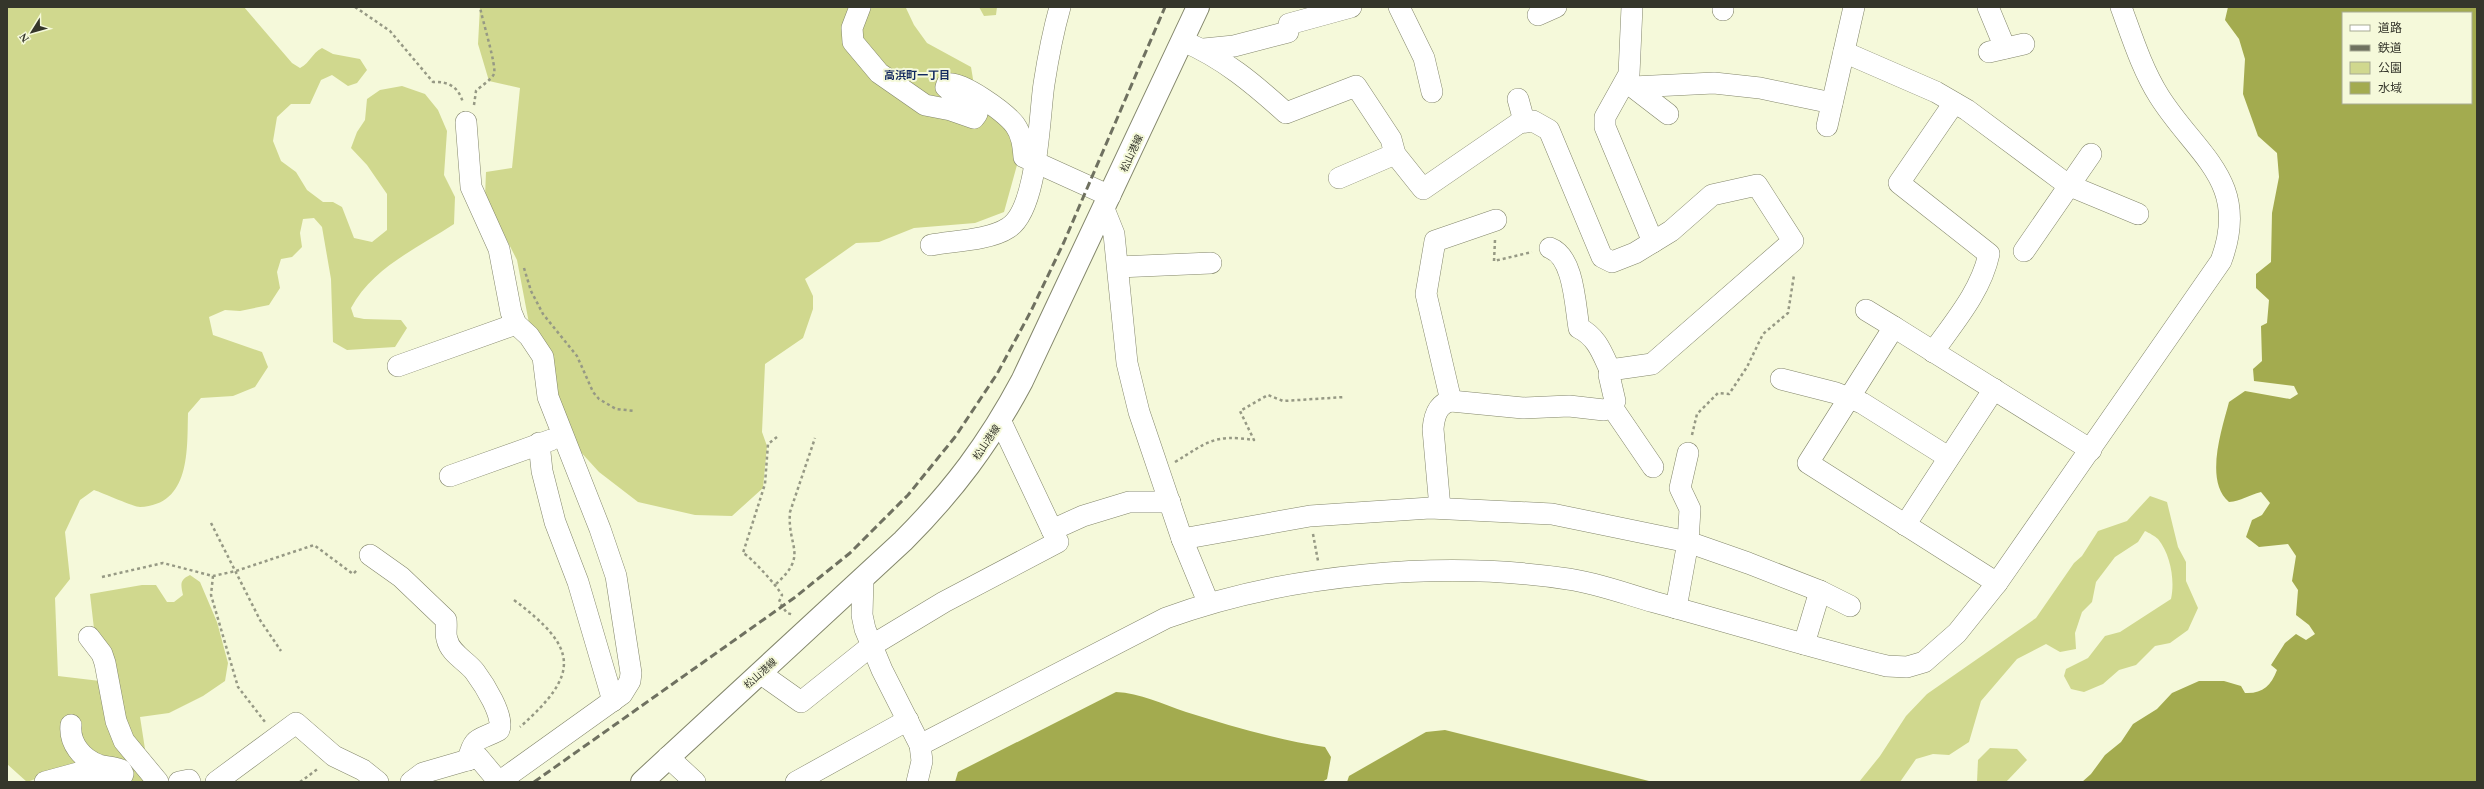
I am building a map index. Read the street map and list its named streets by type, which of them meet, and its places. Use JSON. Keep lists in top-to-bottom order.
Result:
{
  "streets": {
    "main road": ["松山港線"]
  },
  "districts": ["高浜町一丁目"],
  "legend": [
    "道路",
    "鉄道",
    "公園",
    "水域"
  ],
  "north": "bottom left"
}
